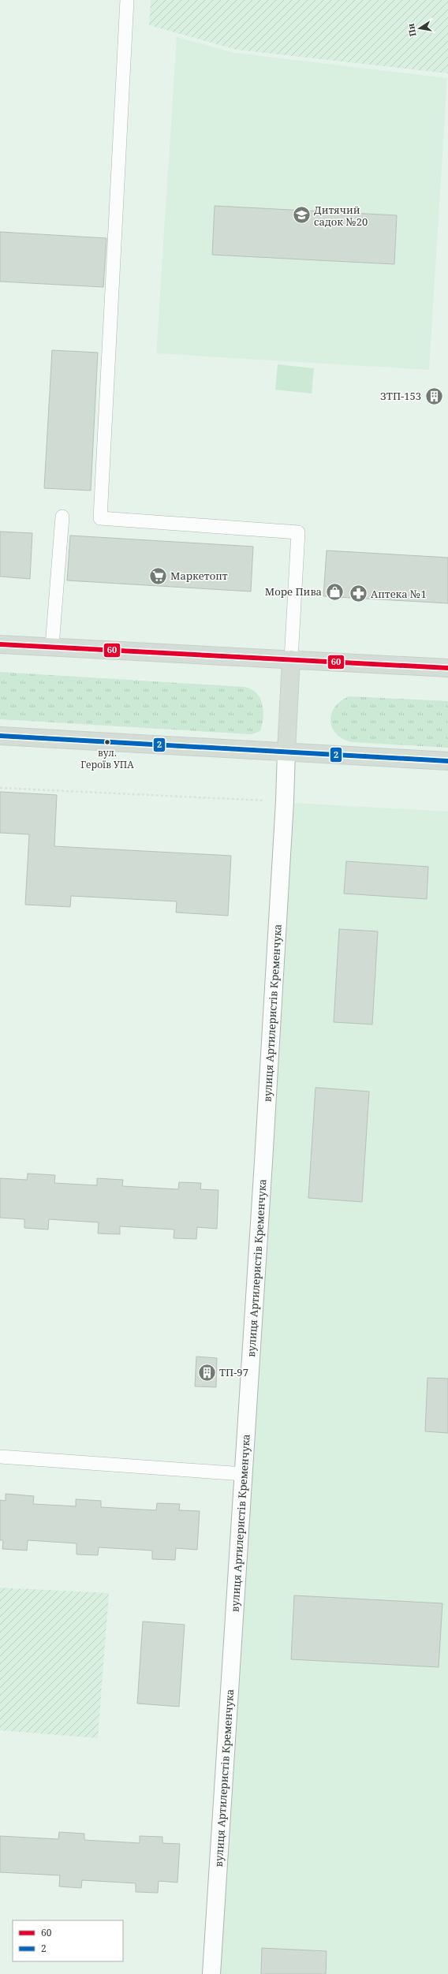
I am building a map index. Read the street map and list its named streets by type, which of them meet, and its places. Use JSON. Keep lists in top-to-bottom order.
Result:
{
  "streets": {
    "street": ["вулиця Артилеристів Кременчука"]
  },
  "places": {
    "school or university": ["Дитячий садок №20"],
    "building": ["ЗТП-153", "ТП-97"],
    "supermarket": ["Маркетопт"],
    "shop": ["Море Пива"],
    "pharmacy": ["Аптека №1"],
    "other": ["вул. Героїв УПА"]
  },
  "lines": ["transit line 60", "transit line 2"],
  "legend": ["60", "2"],
  "north": "left"
}
